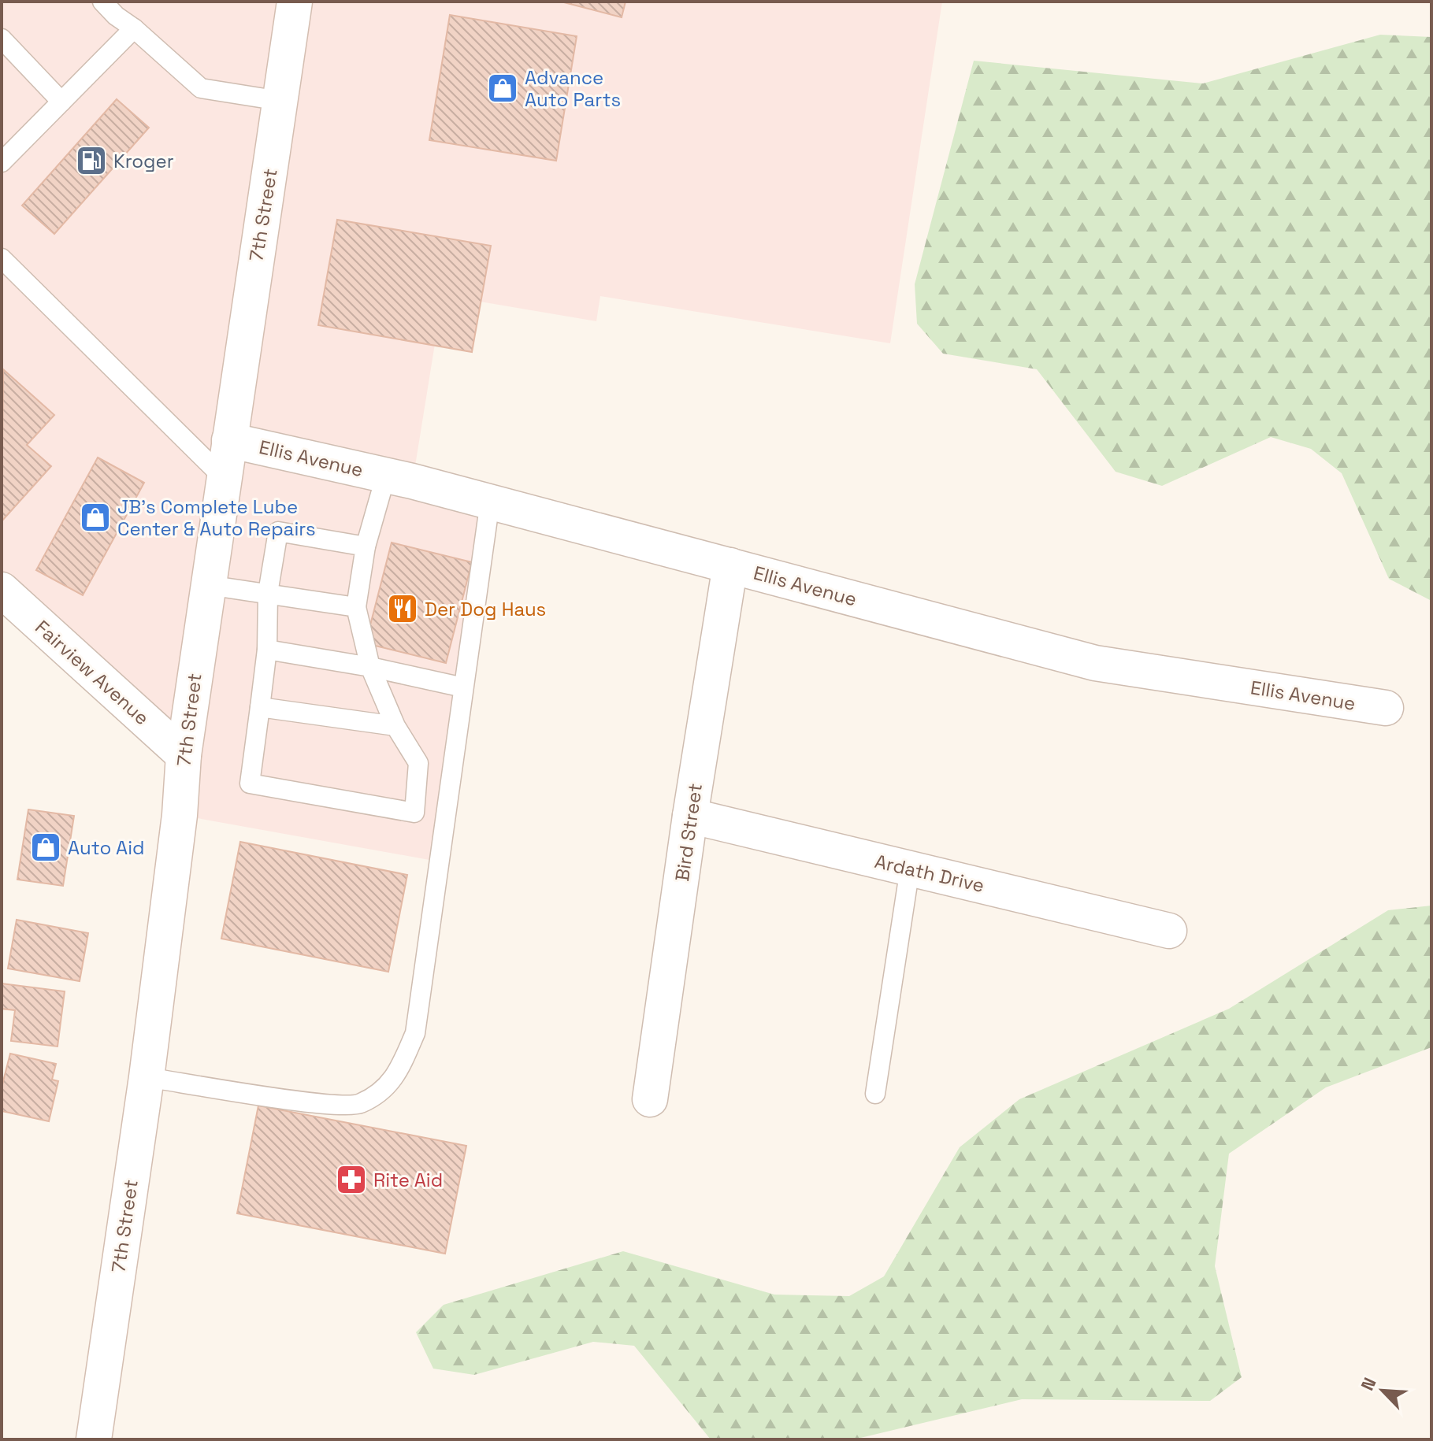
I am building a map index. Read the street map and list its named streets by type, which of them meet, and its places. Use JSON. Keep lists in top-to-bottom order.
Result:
{
  "streets": {
    "street": [
      "7th Street",
      "Ellis Avenue",
      "Fairview Avenue",
      "Bird Street",
      "Ardath Drive"
    ]
  },
  "crossings": [
    ["7th Street", "Ellis Avenue"],
    ["7th Street", "Fairview Avenue"],
    ["Ellis Avenue", "Bird Street"],
    ["Bird Street", "Ardath Drive"]
  ],
  "places": {
    "shop": ["Advance Auto Parts", "JB's Complete Lube Center & Auto Repairs", "Auto Aid"],
    "fuel station": ["Kroger"],
    "restaurant": ["Der Dog Haus"],
    "pharmacy": ["Rite Aid"]
  },
  "north": "top left"
}
